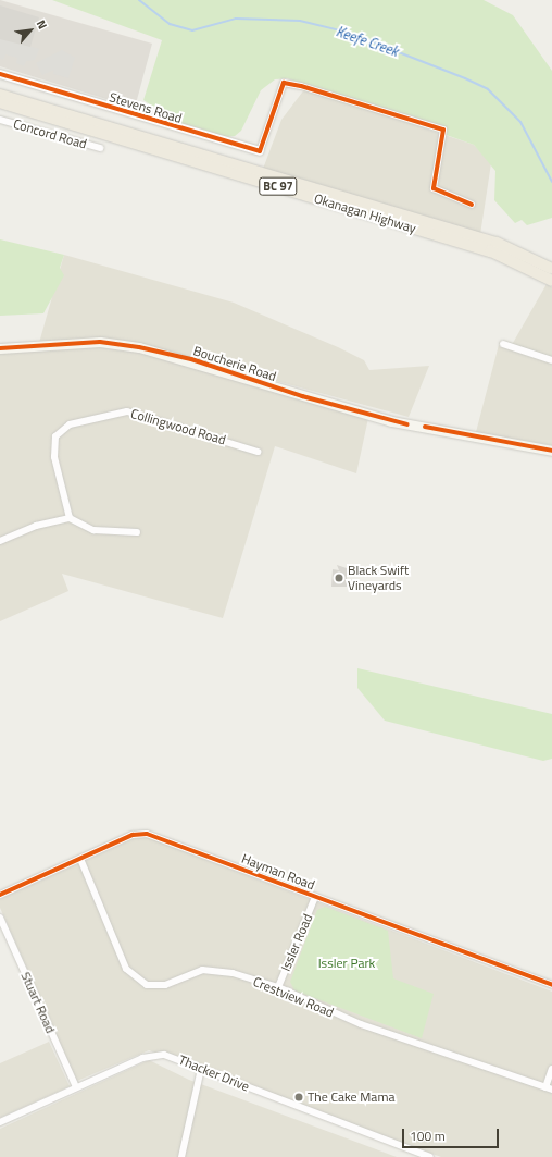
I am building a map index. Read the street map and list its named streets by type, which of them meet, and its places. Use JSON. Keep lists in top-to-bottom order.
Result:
{
  "streets": {
    "highway": ["BC 97", "Okanagan Highway"],
    "main road": ["Boucherie Road"],
    "street": [
      "Stevens Road",
      "Concord Road",
      "Collingwood Road",
      "Hayman Road",
      "Issler Road",
      "Crestview Road",
      "Stuart Road",
      "Thacker Drive"
    ]
  },
  "crossings": [
    ["Hayman Road", "Issler Road"],
    ["Hayman Road", "Crestview Road"],
    ["Issler Road", "Crestview Road"],
    ["Stuart Road", "Thacker Drive"]
  ],
  "water": ["Keefe Creek"],
  "parks": ["Issler Park"],
  "places": ["Black Swift Vineyards", "The Cake Mama"],
  "scale_bar": "100 m",
  "north": "top right"
}
